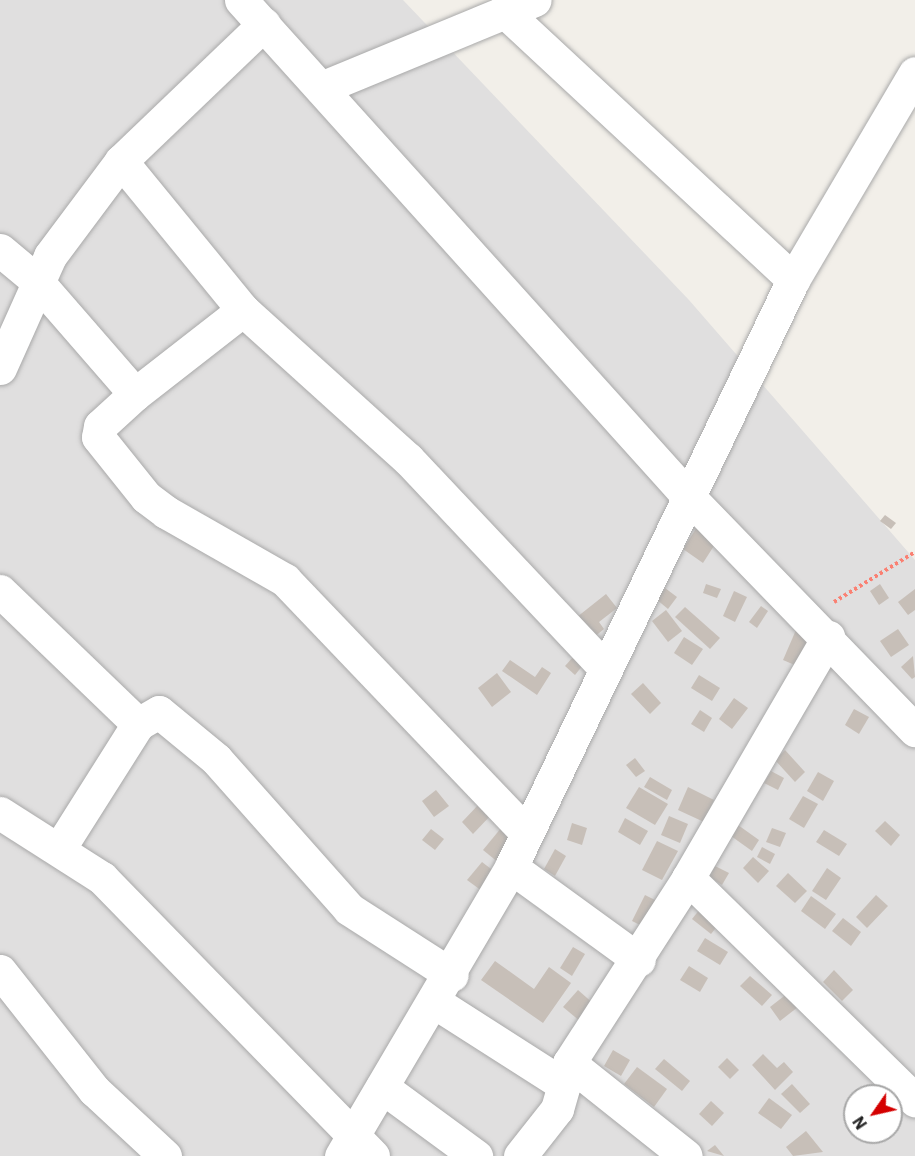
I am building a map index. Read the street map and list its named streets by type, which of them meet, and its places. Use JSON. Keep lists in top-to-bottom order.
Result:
{
  "north": "bottom left"
}
